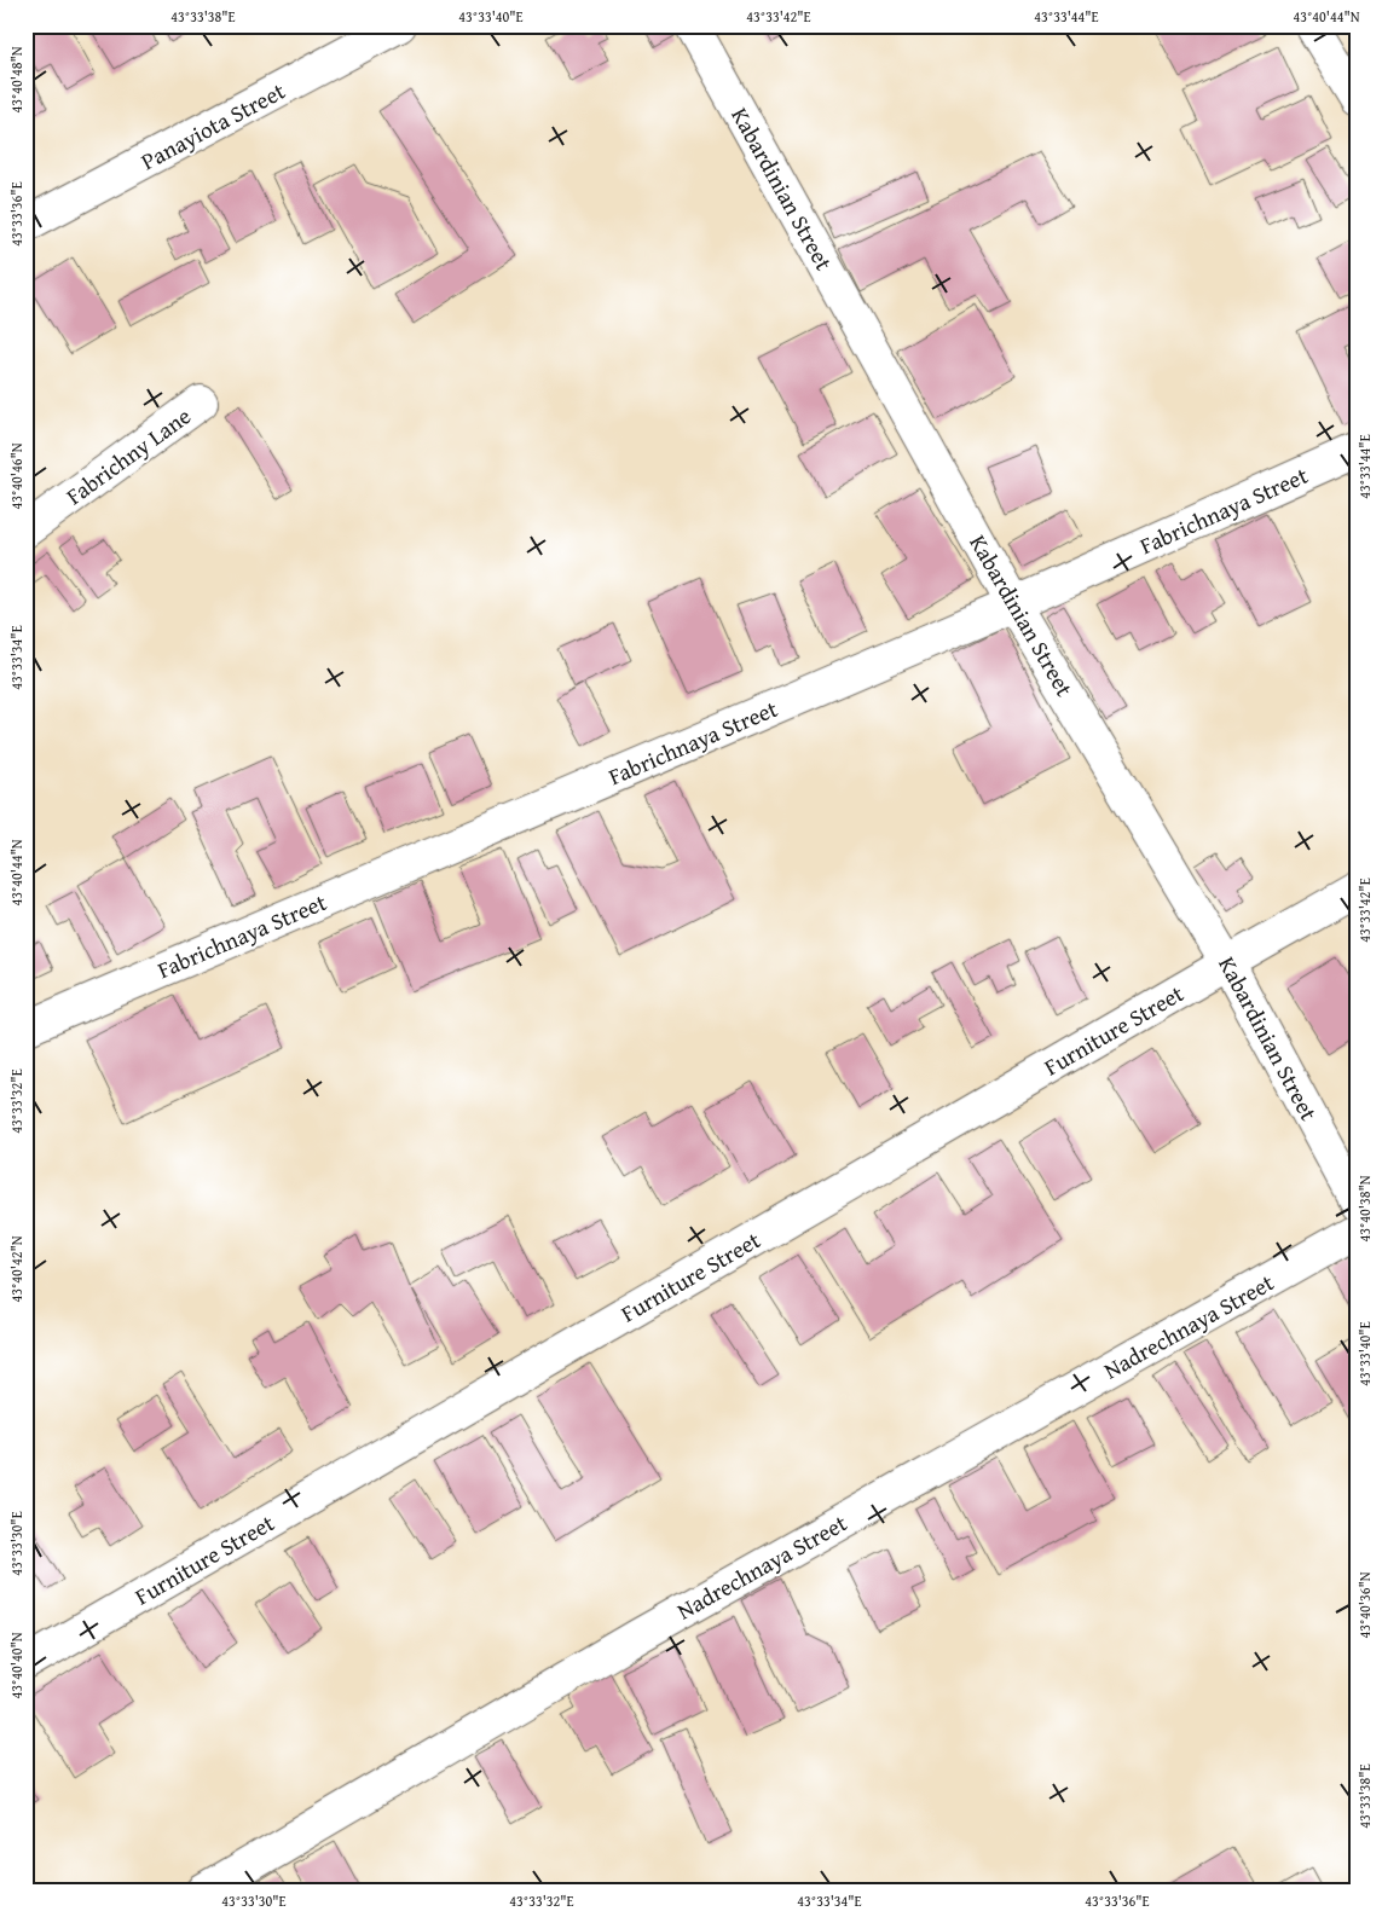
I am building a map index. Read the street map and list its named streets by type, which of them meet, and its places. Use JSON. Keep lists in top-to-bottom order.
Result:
{
  "streets": {
    "street": [
      "Panayiota Street",
      "Kabardinian Street",
      "Fabrichny Lane",
      "Fabrichnaya Street",
      "Furniture Street",
      "Nadrechnaya Street"
    ]
  },
  "crossings": [
    ["Kabardinian Street", "Fabrichnaya Street"],
    ["Kabardinian Street", "Furniture Street"]
  ],
  "coordinates": [
    "43°33'38\"E",
    "43°33'40\"E",
    "43°33'42\"E",
    "43°33'44\"E",
    "43°40'44\"N",
    "43°40'48\"N",
    "43°33'36\"E",
    "43°40'46\"N",
    "43°33'34\"E",
    "43°33'32\"E",
    "43°40'38\"N",
    "43°40'42\"N",
    "43°33'30\"E",
    "43°40'36\"N",
    "43°40'40\"N"
  ]
}
